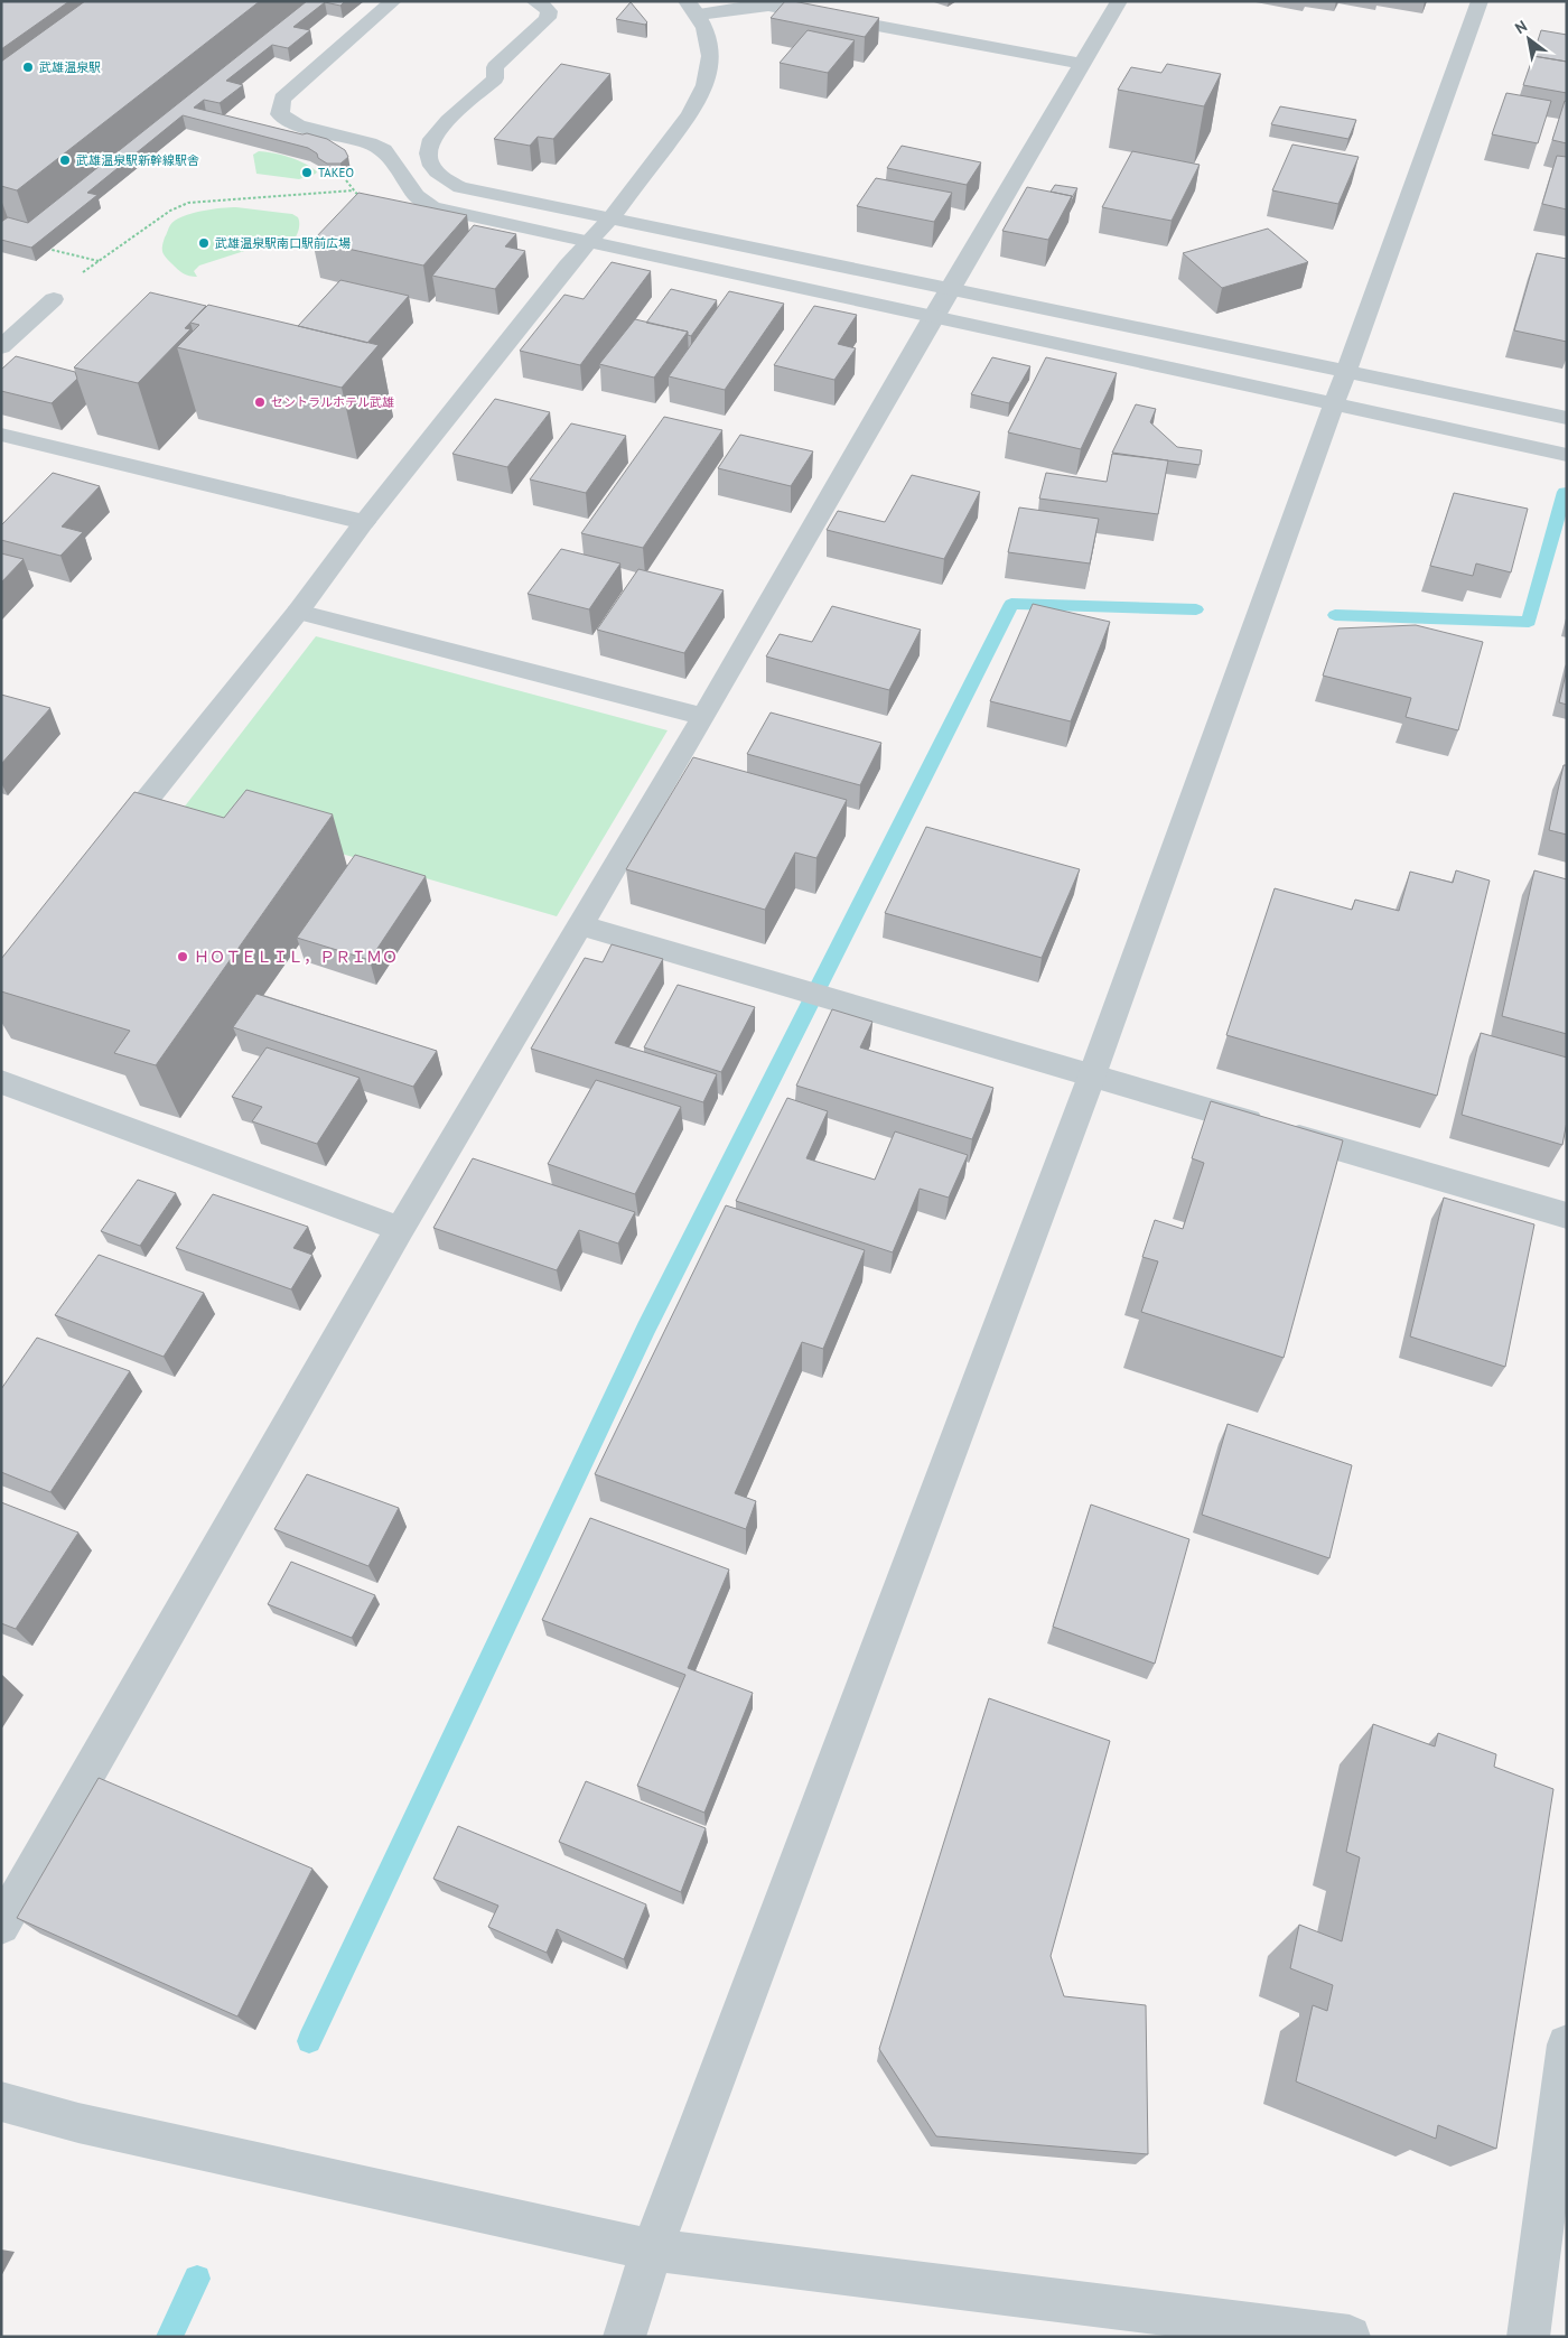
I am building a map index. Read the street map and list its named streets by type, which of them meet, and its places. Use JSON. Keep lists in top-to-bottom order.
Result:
{
  "places": [
    "武雄温泉駅",
    "武雄温泉駅新幹線駅舎",
    "TAKEO",
    "武雄温泉駅南口駅前広場",
    "セントラルホテル武雄",
    "ＨＯＴＥＬＩＬ，ＰＲＩＭＯ"
  ],
  "north": "top left"
}
